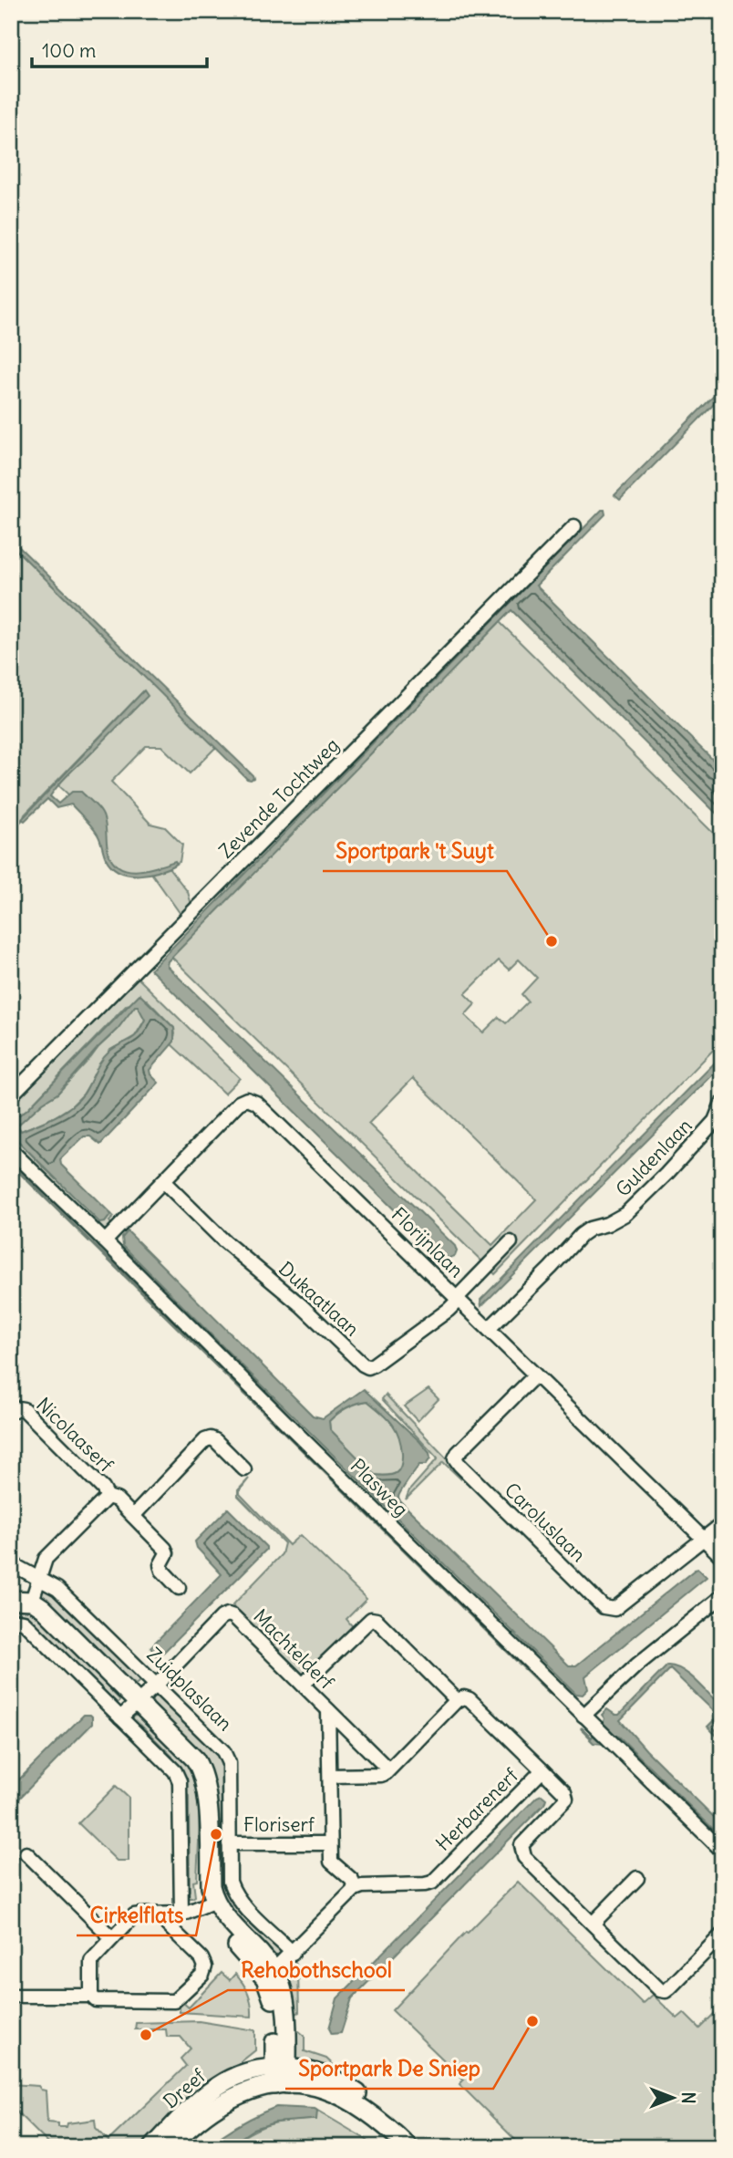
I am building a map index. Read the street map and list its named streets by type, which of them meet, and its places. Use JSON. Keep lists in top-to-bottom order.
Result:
{
  "streets": {
    "street": [
      "Zevende Tochtweg",
      "Guldenlaan",
      "Florijnlaan",
      "Dukaatlaan",
      "Nicolaaserf",
      "Plasweg",
      "Caroluslaan",
      "Machtelderf",
      "Zuidplaslaan",
      "Herbarenerf",
      "Floriserf",
      "Dreef"
    ]
  },
  "crossings": [
    ["Guldenlaan", "Florijnlaan"],
    ["Florijnlaan", "Dukaatlaan"],
    ["Florijnlaan", "Plasweg"],
    ["Florijnlaan", "Caroluslaan"],
    ["Nicolaaserf", "Zuidplaslaan"],
    ["Machtelderf", "Zuidplaslaan"],
    ["Machtelderf", "Herbarenerf"],
    ["Machtelderf", "Floriserf"],
    ["Zuidplaslaan", "Floriserf"]
  ],
  "places": [
    "Sportpark 't Suyt",
    "Cirkelflats",
    "Sportpark De Sniep",
    "Rehobothschool"
  ],
  "scale_bar": "100 m",
  "north": "right"
}
